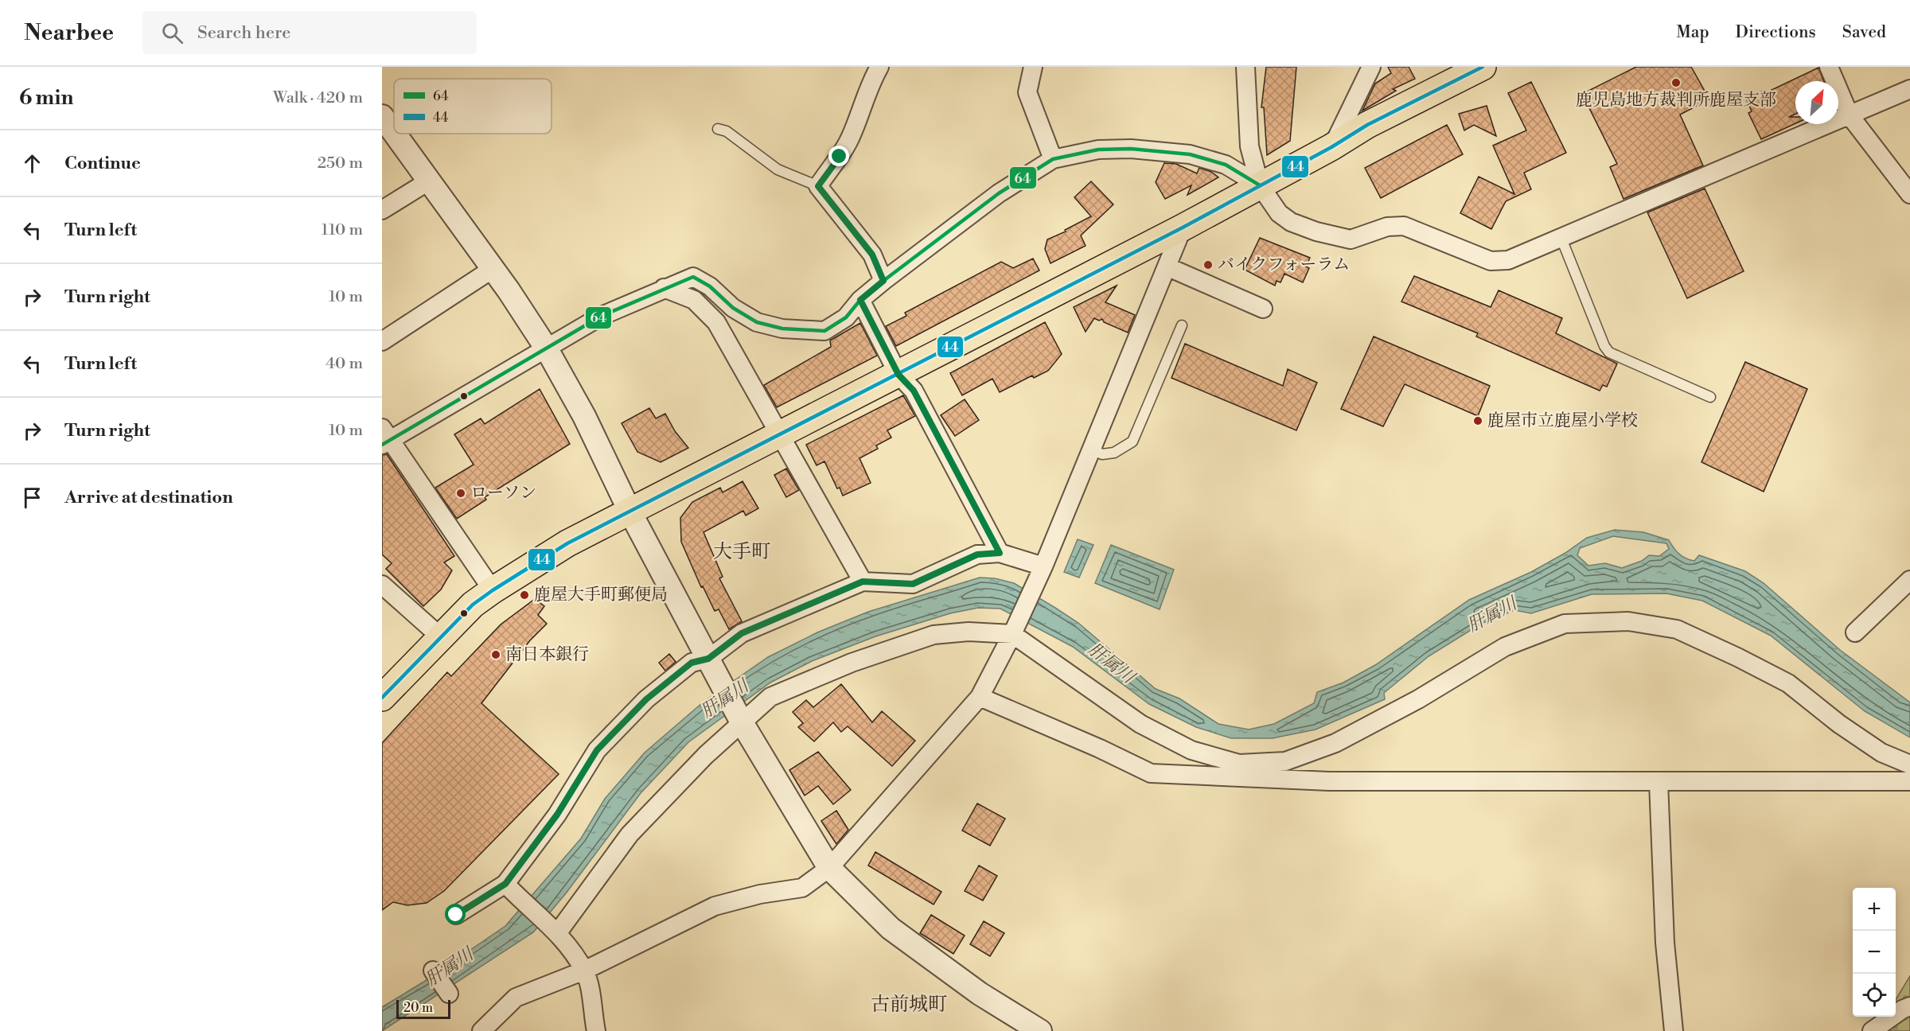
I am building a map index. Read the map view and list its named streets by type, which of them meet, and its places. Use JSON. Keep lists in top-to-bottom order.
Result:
{
  "districts": ["大手町", "古前城町"],
  "water": ["肝属川"],
  "places": [
    "鹿児島地方裁判所鹿屋支部",
    "バイクフォーラム",
    "鹿屋市立鹿屋小学校",
    "ローソン",
    "鹿屋大手町郵便局",
    "南日本銀行"
  ],
  "lines": ["transit line 44", "transit line 64"],
  "legend": ["64", "44"],
  "scale_bar": "20 m",
  "north": "top right",
  "page": {
    "header": "Nearbee",
    "search": "Search here",
    "nav": ["Map", "Directions", "Saved"],
    "heading": ["6 min", "Walk · 420 m"],
    "list": [
      ["Continue", "250 m"],
      ["Turn left", "110 m"],
      ["Turn right", "10 m"],
      ["Turn left", "40 m"],
      ["Turn right", "10 m"],
      "Arrive at destination"
    ],
    "map_buttons": ["+", "−"],
    "scale": "20 m"
  }
}
